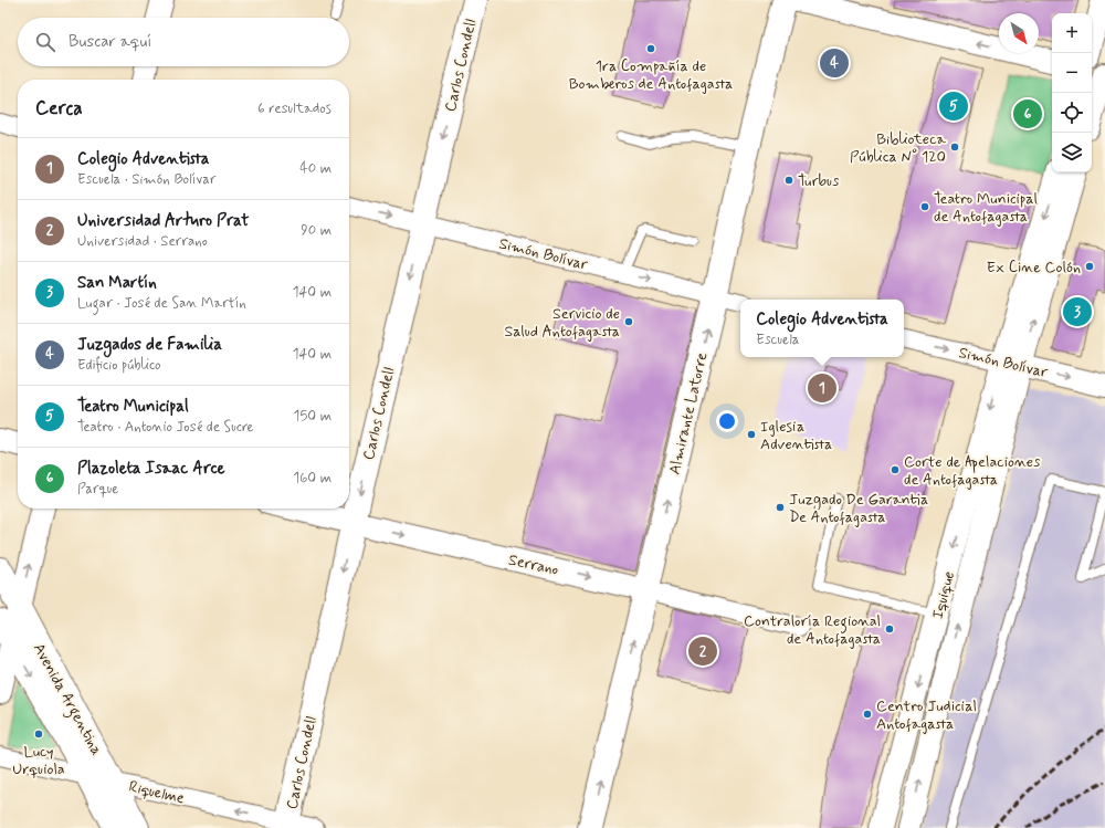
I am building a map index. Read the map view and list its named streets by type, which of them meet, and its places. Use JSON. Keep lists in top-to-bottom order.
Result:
{
  "streets": {
    "main road": ["Carlos Condell", "Almirante Latorre", "Avenida Argentina"],
    "street": [
      "Simón Bolívar",
      "Serrano",
      "Iquique",
      "Riquelme"
    ]
  },
  "crossings": [
    ["Carlos Condell", "Simón Bolívar"],
    ["Carlos Condell", "Serrano"],
    ["Carlos Condell", "Riquelme"],
    ["Simón Bolívar", "Almirante Latorre"],
    ["Simón Bolívar", "Iquique"],
    ["Almirante Latorre", "Serrano"],
    ["Avenida Argentina", "Riquelme"]
  ],
  "one_way": [
    "Carlos Condell",
    "Simón Bolívar",
    "Almirante Latorre",
    "Serrano",
    "Riquelme"
  ],
  "places": [
    "1ra Compañía de Bomberos de Antofagasta",
    "Biblioteca Pública N° 120",
    "Turbus",
    "Teatro Municipal de Antofagasta",
    "Ex Cine Colón",
    "Servicio de Salud Antofagasta",
    "Iglesia Adventista",
    "Corte de Apelaciones de Antofagasta",
    "Juzgado De Garantia De Antofagasta",
    "Contraloría Regional de Antofagasta",
    "Centro Judicial Antofagasta",
    "Lucy Urquiola"
  ],
  "north": "bottom right",
  "page": {
    "map_buttons": ["+", "−"],
    "search": "Buscar aquí",
    "pins": [
      "4",
      "5",
      "6",
      "3",
      "1",
      "2"
    ],
    "heading": ["Cerca", "6 resultados"],
    "list": [
      {
        "mark": "1",
        "name": "Colegio Adventista",
        "note": "Escuela · Simón Bolívar",
        "value": "40 m"
      },
      {
        "mark": "2",
        "name": "Universidad Arturo Prat",
        "note": "Universidad · Serrano",
        "value": "90 m"
      },
      {
        "mark": "3",
        "name": "San Martín",
        "note": "Lugar · José de San Martín",
        "value": "140 m"
      },
      {
        "mark": "4",
        "name": "Juzgados de Familia",
        "note": "Edificio público",
        "value": "140 m"
      },
      {
        "mark": "5",
        "name": "Teatro Municipal",
        "note": "Teatro · Antonio José de Sucre",
        "value": "150 m"
      },
      {
        "mark": "6",
        "name": "Plazoleta Isaac Arce",
        "note": "Parque",
        "value": "160 m"
      }
    ],
    "popup": ["Colegio Adventista", "Escuela"]
  }
}
